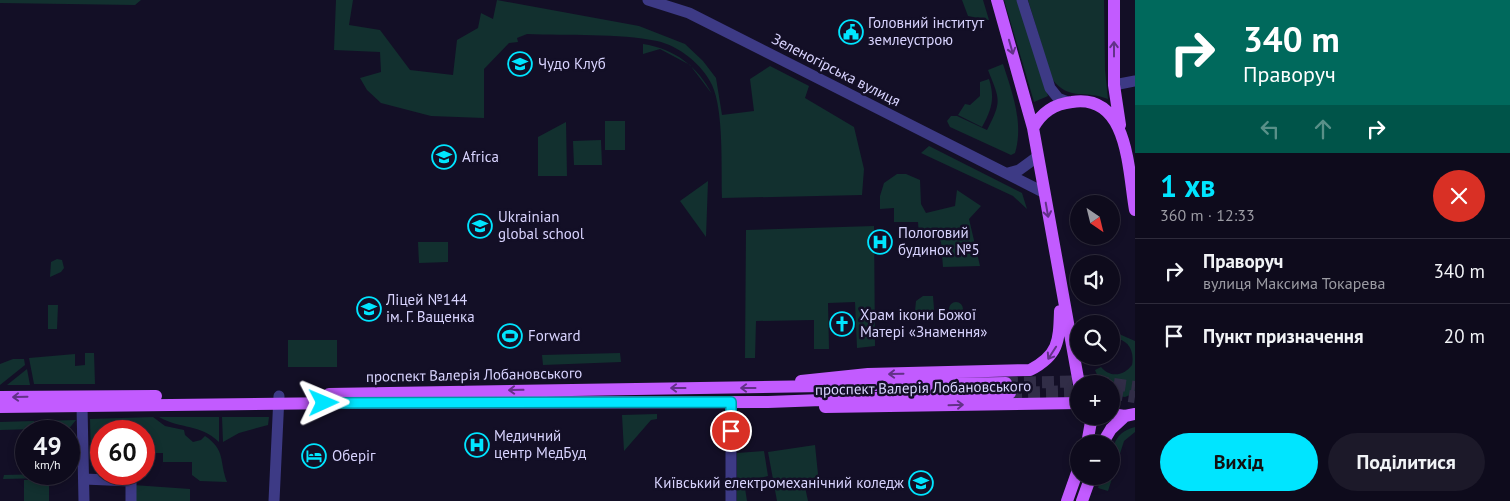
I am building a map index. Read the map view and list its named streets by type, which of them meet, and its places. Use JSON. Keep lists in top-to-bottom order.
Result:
{
  "streets": {
    "main road": ["проспект Валерія Лобановського"],
    "street": ["Зеленогірська вулиця"]
  },
  "places": {
    "public building": ["Головний інститут землеустрою"],
    "school or university": [
      "Чудо Клуб",
      "Africa",
      "Ukrainian global school",
      "Ліцей №144 ім. Г. Ващенка",
      "Київський електромеханічний коледж"
    ],
    "hospital": ["Пологовий будинок №5", "Медичний центр МедБуд"],
    "church": ["Храм ікони Божої Матері «Знамення»"],
    "sports": ["Forward"],
    "hotel": ["Оберіг"]
  },
  "north": "bottom right",
  "page": {
    "turn": ["340 m", "Праворуч"],
    "heading": ["1 хв", "360 m · 12:33"],
    "map_buttons": ["+", "−"],
    "list": [
      {
        "name": "Праворуч",
        "note": "вулиця Максима Токарева",
        "value": "340 m"
      },
      {
        "name": "Пункт призначення",
        "value": "20 m"
      }
    ],
    "speed": "49 km/h",
    "limit": "60",
    "buttons": ["Вихід", "Поділитися"]
  }
}
